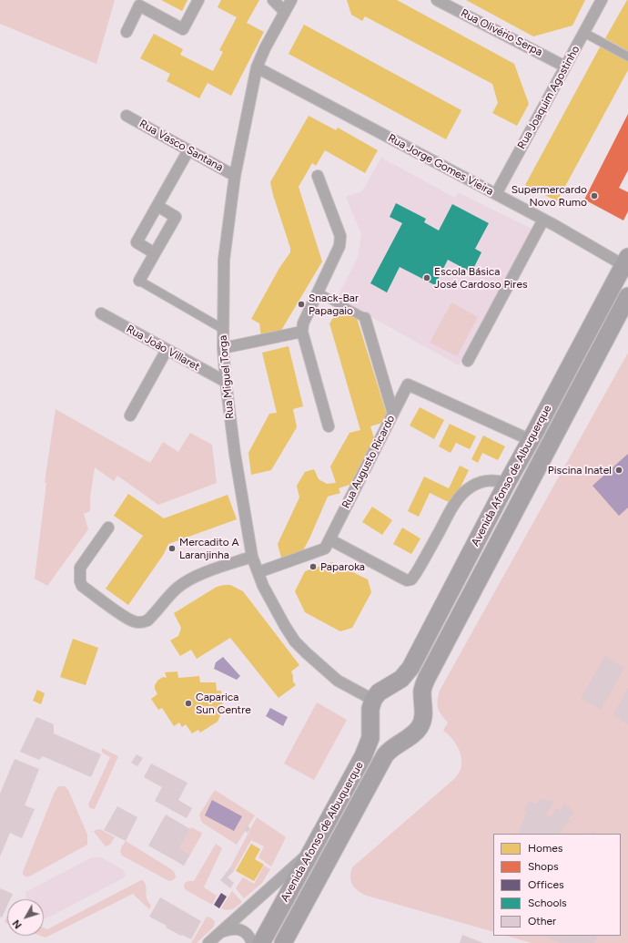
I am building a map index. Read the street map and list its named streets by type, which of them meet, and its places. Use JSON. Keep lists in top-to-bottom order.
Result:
{
  "streets": {
    "main road": ["Avenida Afonso de Albuquerque"],
    "street": [
      "Rua Olivério Serpa",
      "Rua Joaquim Agostinho",
      "Rua Vasco Santana",
      "Rua Jorge Gomes Vieira",
      "Rua João Villaret",
      "Rua Miguel Torga",
      "Rua Augusto Ricardo"
    ]
  },
  "crossings": [
    ["Rua Olivério Serpa", "Rua Joaquim Agostinho"],
    ["Rua Joaquim Agostinho", "Rua Jorge Gomes Vieira"],
    ["Rua Vasco Santana", "Rua Miguel Torga"],
    ["Rua Jorge Gomes Vieira", "Rua Miguel Torga"],
    ["Rua Jorge Gomes Vieira", "Avenida Afonso de Albuquerque"],
    ["Rua João Villaret", "Rua Miguel Torga"],
    ["Rua Miguel Torga", "Rua Augusto Ricardo"],
    ["Rua Miguel Torga", "Avenida Afonso de Albuquerque"],
    ["Rua Augusto Ricardo", "Avenida Afonso de Albuquerque"]
  ],
  "places": [
    "Supermercardo Novo Rumo",
    "Escola Básica José Cardoso Pires",
    "Snack-Bar Papagaio",
    "Piscina Inatel",
    "Mercadito A Laranjinha",
    "Paparoka",
    "Caparica Sun Centre"
  ],
  "legend": [
    "Homes",
    "Shops",
    "Offices",
    "Schools",
    "Other"
  ],
  "north": "bottom left"
}
